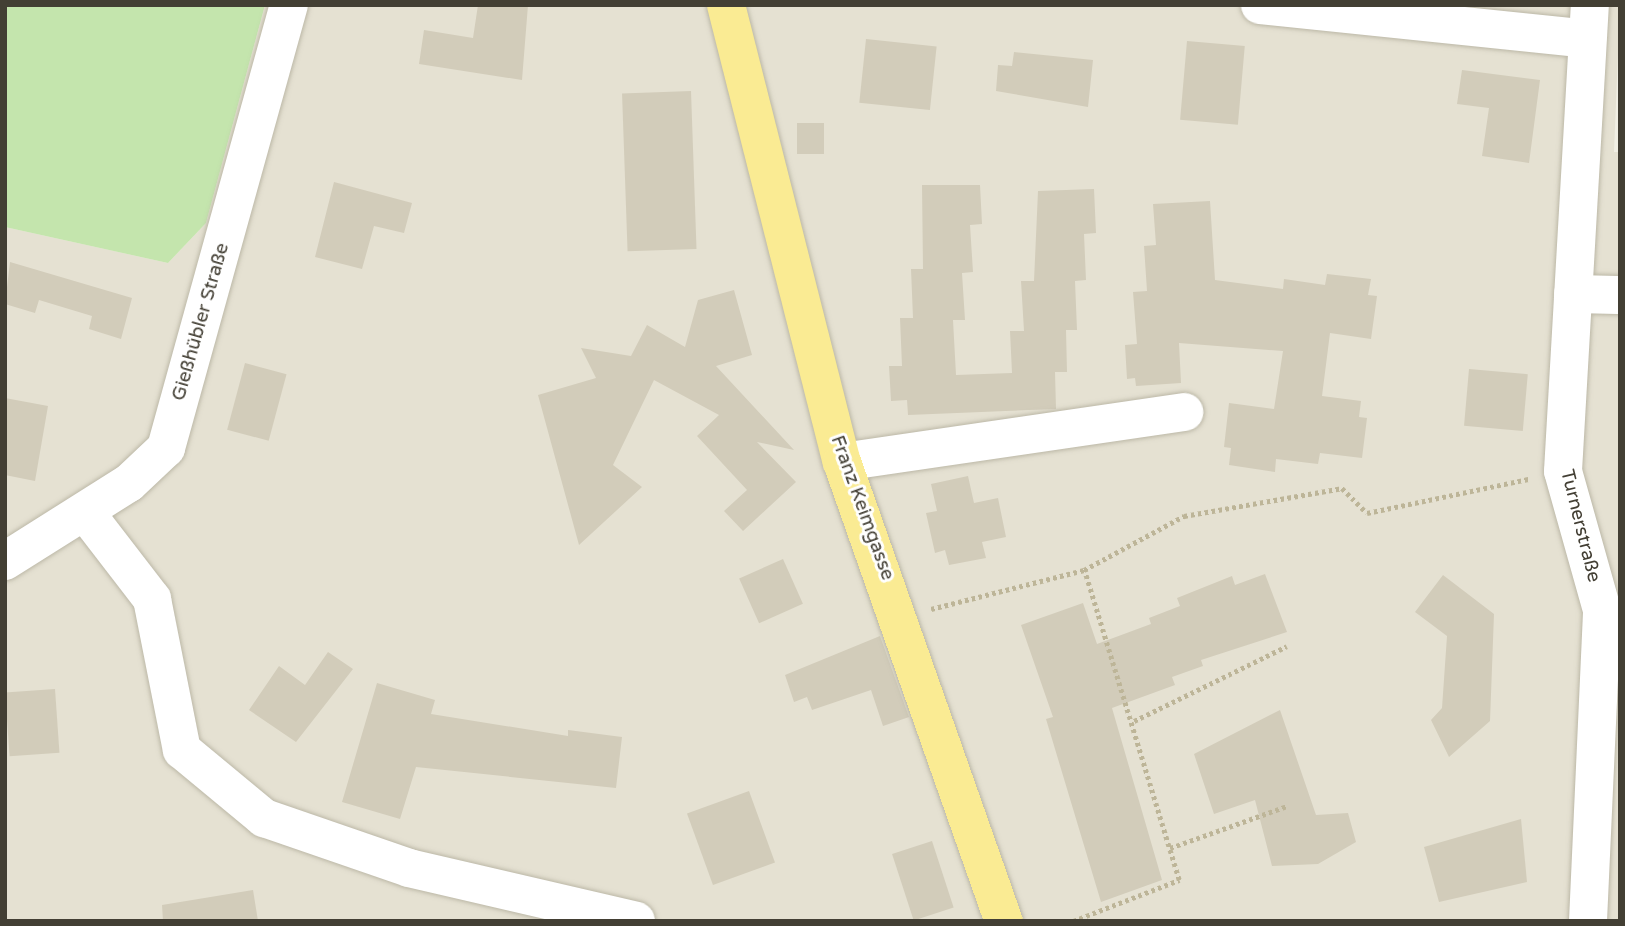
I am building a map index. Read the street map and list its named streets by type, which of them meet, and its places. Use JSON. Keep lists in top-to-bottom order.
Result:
{
  "streets": {
    "main road": ["Franz Keimgasse"],
    "street": ["Gießhübler Straße", "Turnerstraße"]
  }
}
